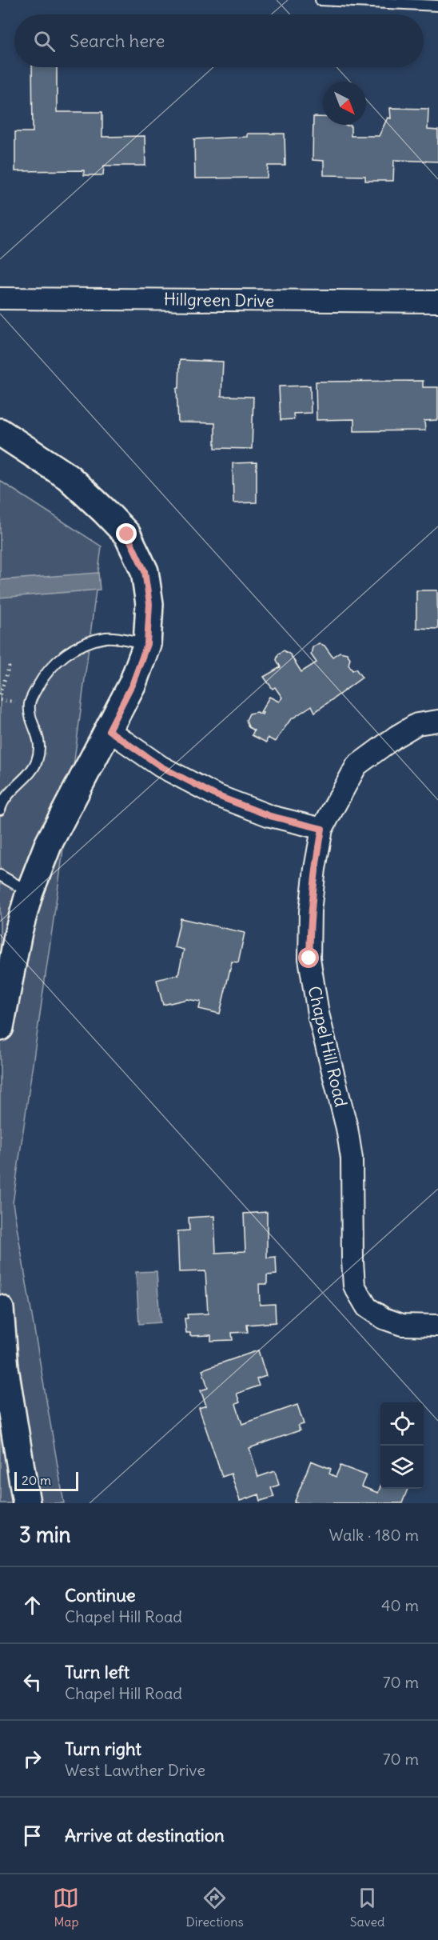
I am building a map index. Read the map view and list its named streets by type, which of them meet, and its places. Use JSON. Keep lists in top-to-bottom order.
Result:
{
  "streets": {
    "street": ["Hillgreen Drive", "Chapel Hill Road"]
  },
  "scale_bar": "20 m",
  "north": "bottom right",
  "page": {
    "search": "Search here",
    "scale": "20 m",
    "heading": ["3 min", "Walk · 180 m"],
    "list": [
      ["Continue", "Chapel Hill Road", "40 m"],
      ["Turn left", "Chapel Hill Road", "70 m"],
      ["Turn right", "West Lawther Drive", "70 m"],
      "Arrive at destination"
    ],
    "nav": ["Map", "Directions", "Saved"]
  }
}
